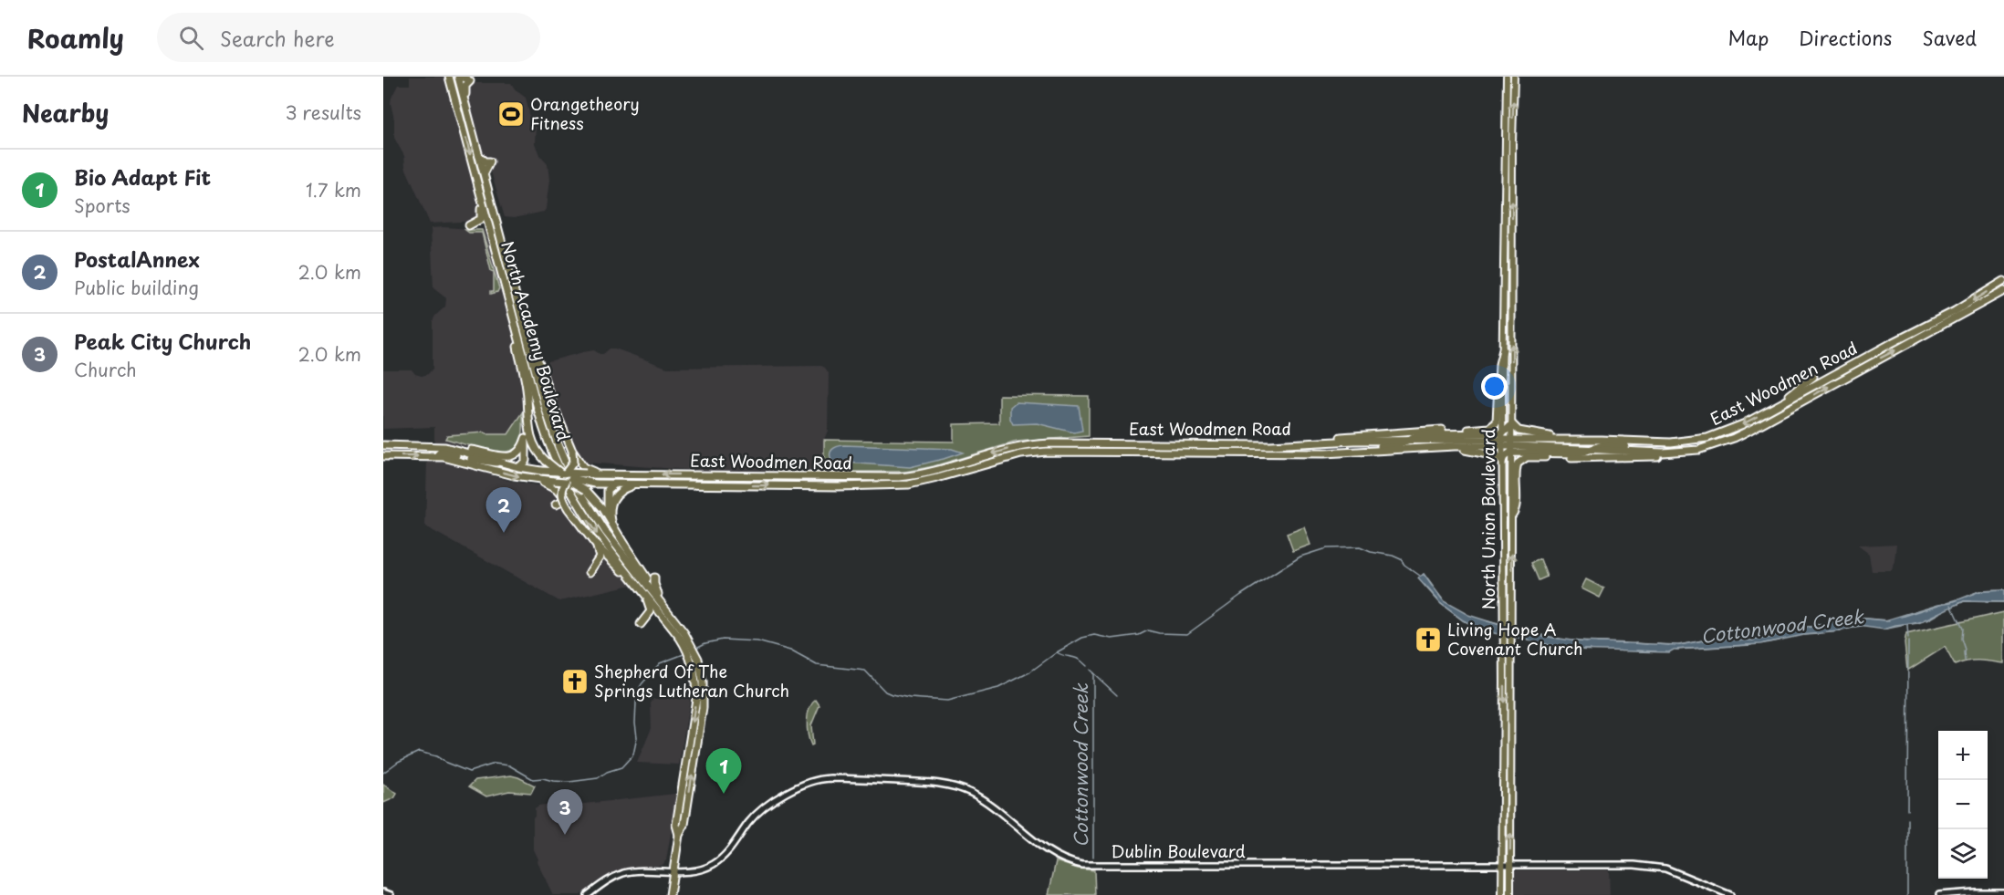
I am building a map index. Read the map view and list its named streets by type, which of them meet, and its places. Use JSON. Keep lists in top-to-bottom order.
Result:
{
  "streets": {
    "highway": ["North Academy Boulevard", "East Woodmen Road"],
    "main road": ["North Union Boulevard", "Dublin Boulevard"]
  },
  "crossings": [
    ["North Academy Boulevard", "Dublin Boulevard"],
    ["East Woodmen Road", "North Union Boulevard"],
    ["North Union Boulevard", "Dublin Boulevard"]
  ],
  "water": ["Cottonwood Creek"],
  "places": {
    "sports": ["Orangetheory Fitness"],
    "church": ["Living Hope A Covenant Church", "Shepherd Of The Springs Lutheran Church"]
  },
  "page": {
    "header": "Roamly",
    "search": "Search here",
    "nav": ["Map", "Directions", "Saved"],
    "heading": ["Nearby", "3 results"],
    "list": [
      {
        "mark": "1",
        "name": "Bio Adapt Fit",
        "note": "Sports",
        "value": "1.7 km"
      },
      {
        "mark": "2",
        "name": "PostalAnnex",
        "note": "Public building",
        "value": "2.0 km"
      },
      {
        "mark": "3",
        "name": "Peak City Church",
        "note": "Church",
        "value": "2.0 km"
      }
    ],
    "pins": ["2", "1", "3"],
    "map_buttons": ["+", "−"]
  }
}
